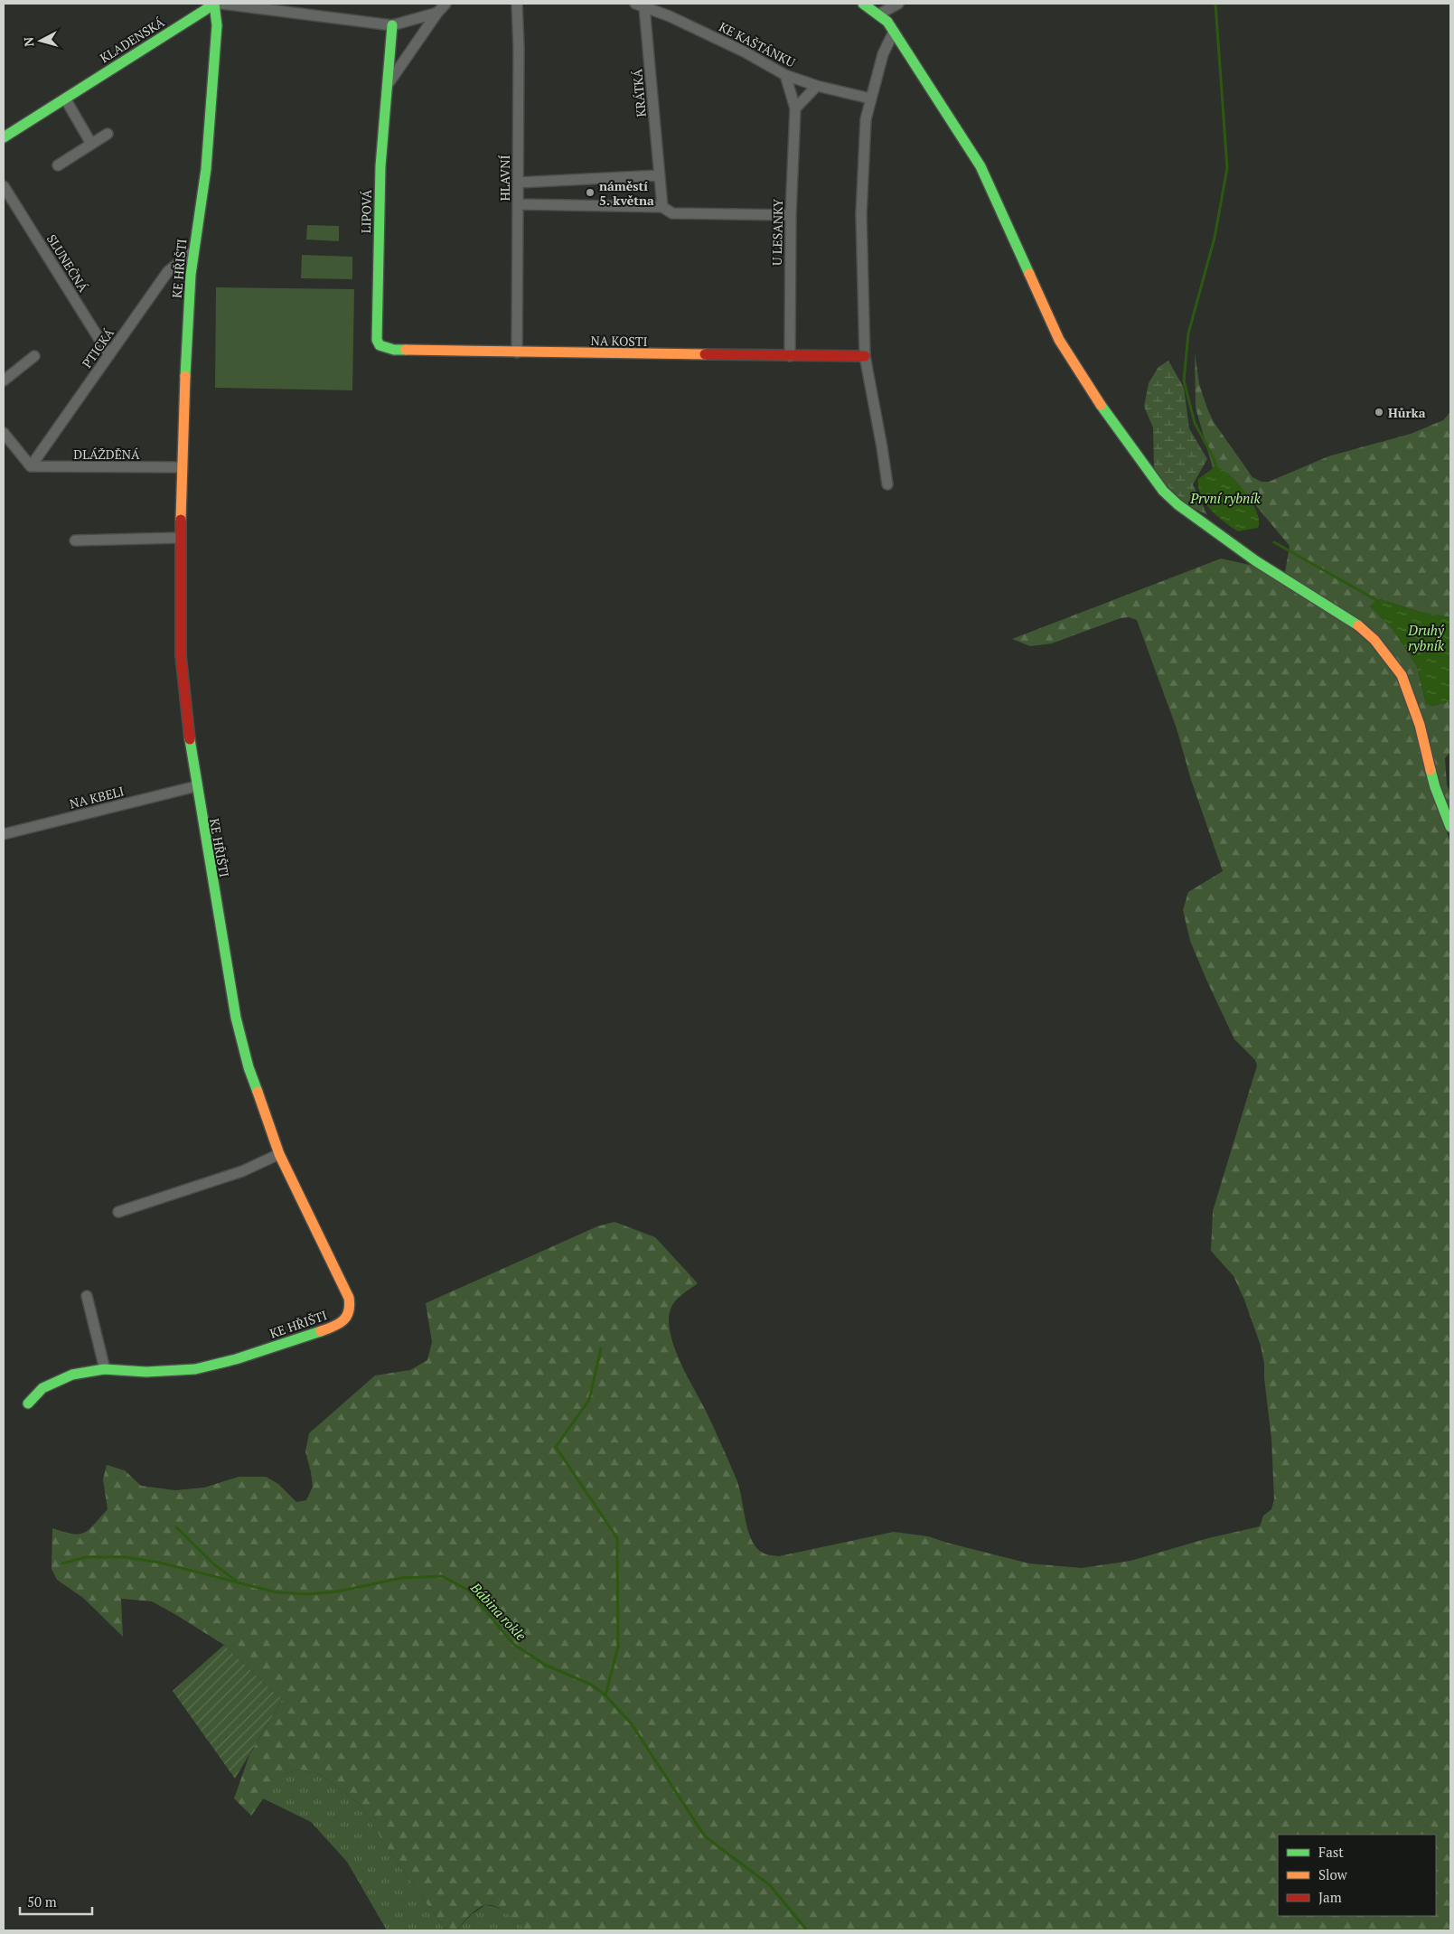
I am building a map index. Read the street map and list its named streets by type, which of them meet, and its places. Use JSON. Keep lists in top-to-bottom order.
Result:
{
  "streets": {
    "street": [
      "KLADENSKÁ",
      "KE KAŠTÁNKU",
      "KRÁTKÁ",
      "HLAVNÍ",
      "LIPOVÁ",
      "U LESANKY",
      "SLUNEČNÁ",
      "KE HŘIŠTI",
      "NA KOSTI",
      "PTICKÁ",
      "DLÁŽDĚNÁ",
      "NA KBELI"
    ]
  },
  "crossings": [
    ["KLADENSKÁ", "KE HŘIŠTI"],
    ["KE KAŠTÁNKU", "KRÁTKÁ"],
    ["KE KAŠTÁNKU", "U LESANKY"],
    ["HLAVNÍ", "NA KOSTI"],
    ["LIPOVÁ", "NA KOSTI"],
    ["U LESANKY", "NA KOSTI"],
    ["SLUNEČNÁ", "PTICKÁ"],
    ["KE HŘIŠTI", "PTICKÁ"],
    ["KE HŘIŠTI", "DLÁŽDĚNÁ"],
    ["KE HŘIŠTI", "NA KBELI"],
    ["PTICKÁ", "DLÁŽDĚNÁ"]
  ],
  "water": ["První rybník", "Druhý rybník", "Bábina rokle"],
  "places": ["náměstí 5. května", "Hůrka"],
  "legend": ["Fast", "Slow", "Jam"],
  "scale_bar": "50 m",
  "north": "left"
}
